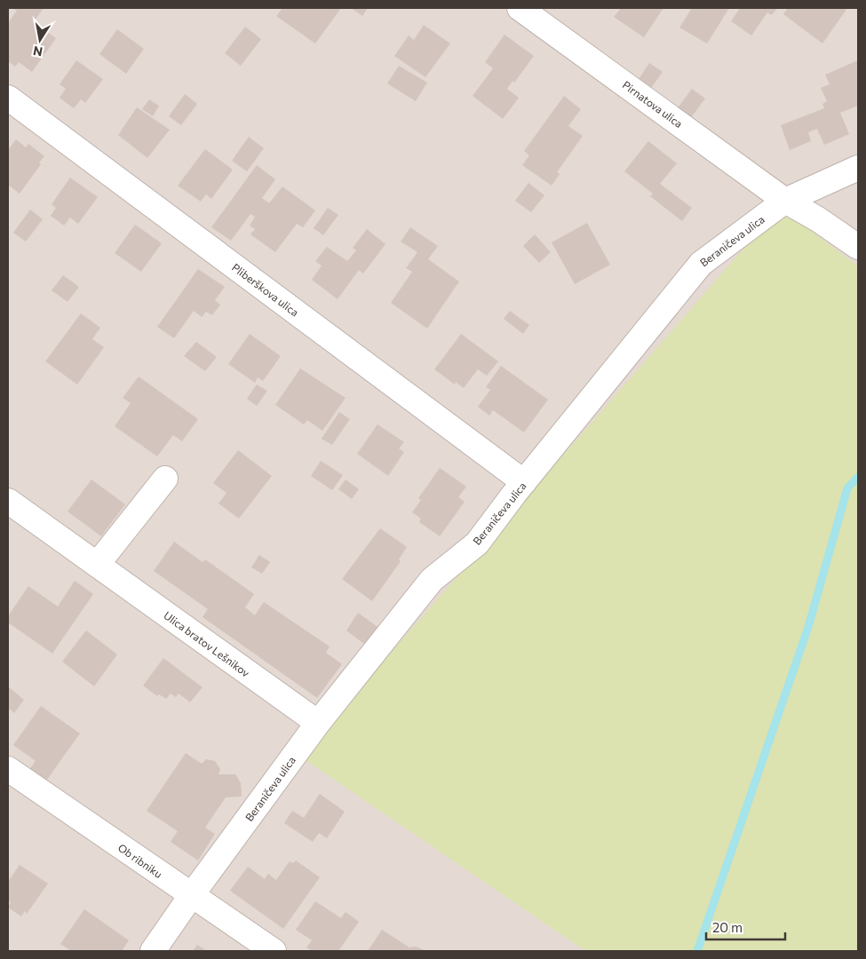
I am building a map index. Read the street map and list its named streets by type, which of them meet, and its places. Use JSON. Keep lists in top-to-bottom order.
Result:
{
  "streets": {
    "street": [
      "Pirnatova ulica",
      "Beraničeva ulica",
      "Pliberškova ulica",
      "Ulica bratov Lešnikov",
      "Ob ribniku"
    ]
  },
  "crossings": [
    ["Pirnatova ulica", "Beraničeva ulica"],
    ["Beraničeva ulica", "Pliberškova ulica"],
    ["Beraničeva ulica", "Ulica bratov Lešnikov"],
    ["Beraničeva ulica", "Ob ribniku"]
  ],
  "scale_bar": "20 m",
  "north": "bottom"
}
